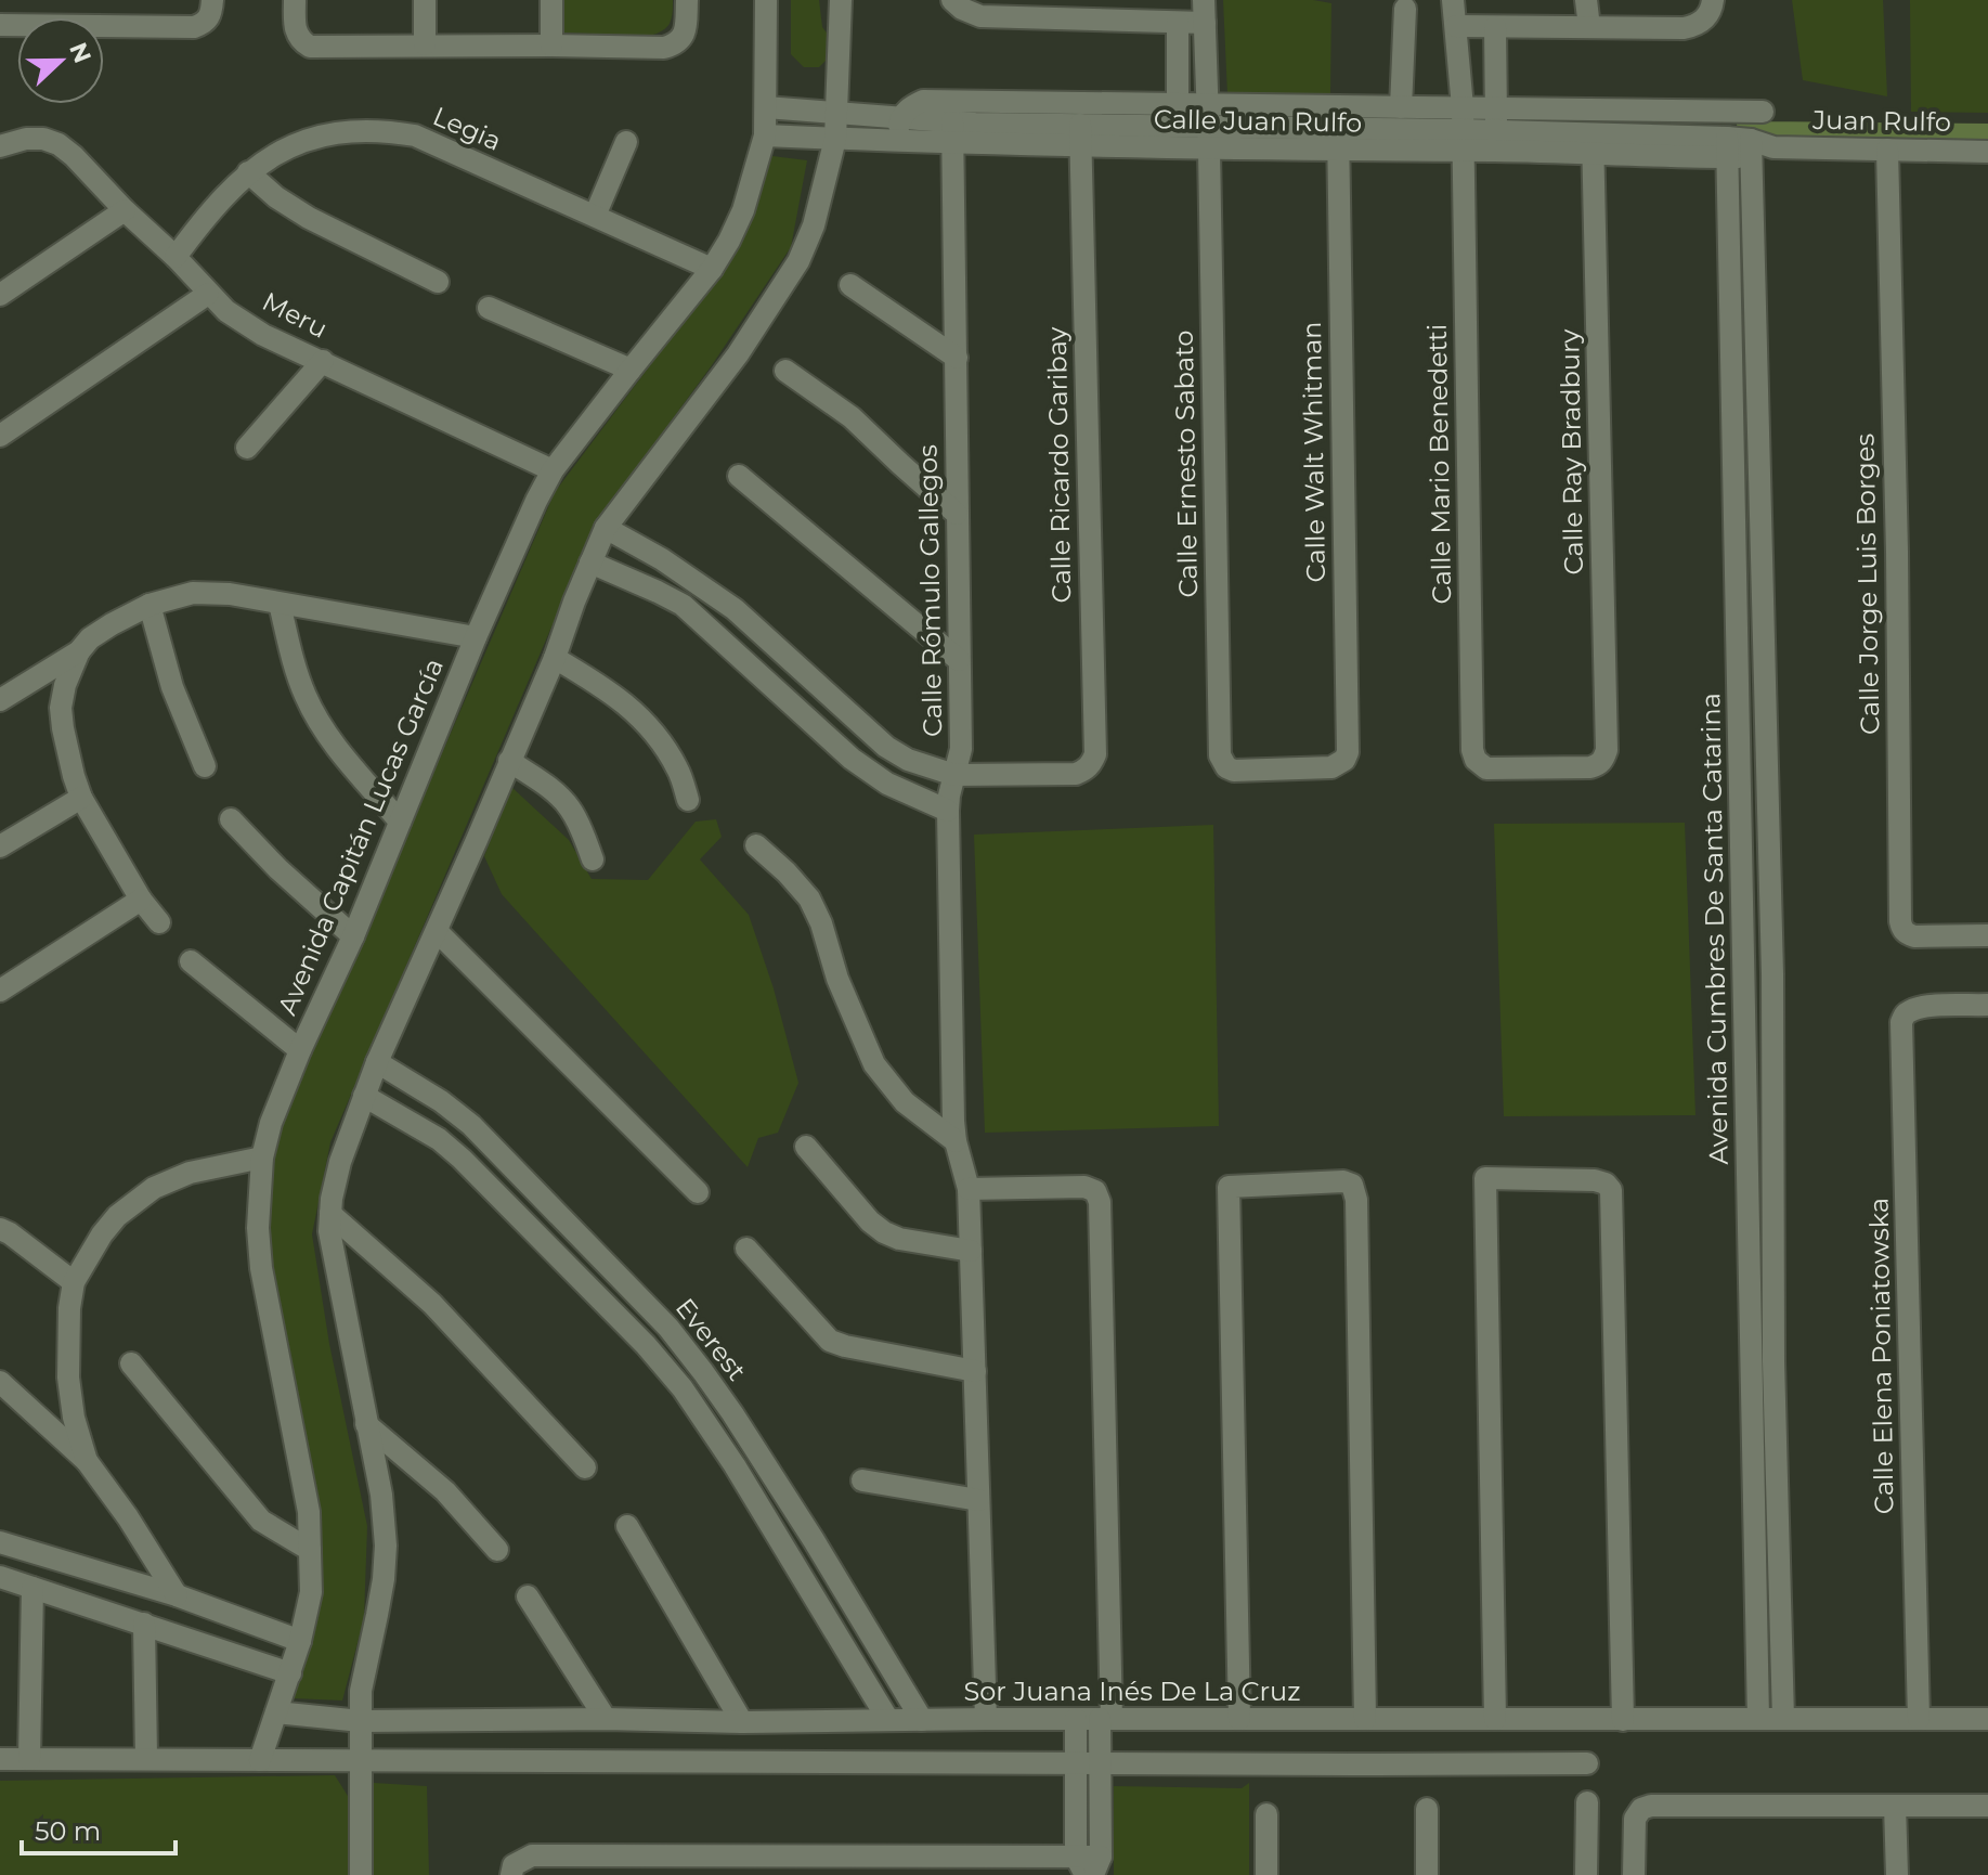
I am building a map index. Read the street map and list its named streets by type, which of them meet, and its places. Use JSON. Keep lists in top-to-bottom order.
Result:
{
  "streets": {
    "street": [
      "Calle Juan Rulfo",
      "Juan Rulfo",
      "Legia",
      "Meru",
      "Calle Walt Whitman",
      "Calle Ray Bradbury",
      "Calle Ernesto Sabato",
      "Calle Mario Benedetti",
      "Calle Ricardo Garibay",
      "Calle Jorge Luis Borges",
      "Calle Rómulo Gallegos",
      "Avenida Capitán Lucas García",
      "Avenida Cumbres De Santa Catarina",
      "Everest",
      "Calle Elena Poniatowska",
      "Sor Juana Inés De La Cruz"
    ]
  },
  "crossings": [
    ["Calle Juan Rulfo", "Juan Rulfo"],
    ["Calle Juan Rulfo", "Calle Walt Whitman"],
    ["Calle Juan Rulfo", "Calle Ray Bradbury"],
    ["Calle Juan Rulfo", "Calle Ernesto Sabato"],
    ["Calle Juan Rulfo", "Calle Mario Benedetti"],
    ["Calle Juan Rulfo", "Calle Ricardo Garibay"],
    ["Calle Juan Rulfo", "Calle Rómulo Gallegos"],
    ["Calle Juan Rulfo", "Avenida Capitán Lucas García"],
    ["Calle Juan Rulfo", "Avenida Cumbres De Santa Catarina"],
    ["Juan Rulfo", "Calle Jorge Luis Borges"],
    ["Juan Rulfo", "Avenida Cumbres De Santa Catarina"],
    ["Legia", "Meru"],
    ["Legia", "Avenida Capitán Lucas García"],
    ["Meru", "Avenida Capitán Lucas García"],
    ["Calle Walt Whitman", "Calle Ernesto Sabato"],
    ["Calle Ray Bradbury", "Calle Mario Benedetti"],
    ["Calle Ricardo Garibay", "Calle Rómulo Gallegos"],
    ["Calle Rómulo Gallegos", "Sor Juana Inés De La Cruz"],
    ["Avenida Capitán Lucas García", "Sor Juana Inés De La Cruz"],
    ["Avenida Cumbres De Santa Catarina", "Sor Juana Inés De La Cruz"],
    ["Everest", "Sor Juana Inés De La Cruz"],
    ["Calle Elena Poniatowska", "Sor Juana Inés De La Cruz"]
  ],
  "scale_bar": "50 m",
  "north": "right"
}
